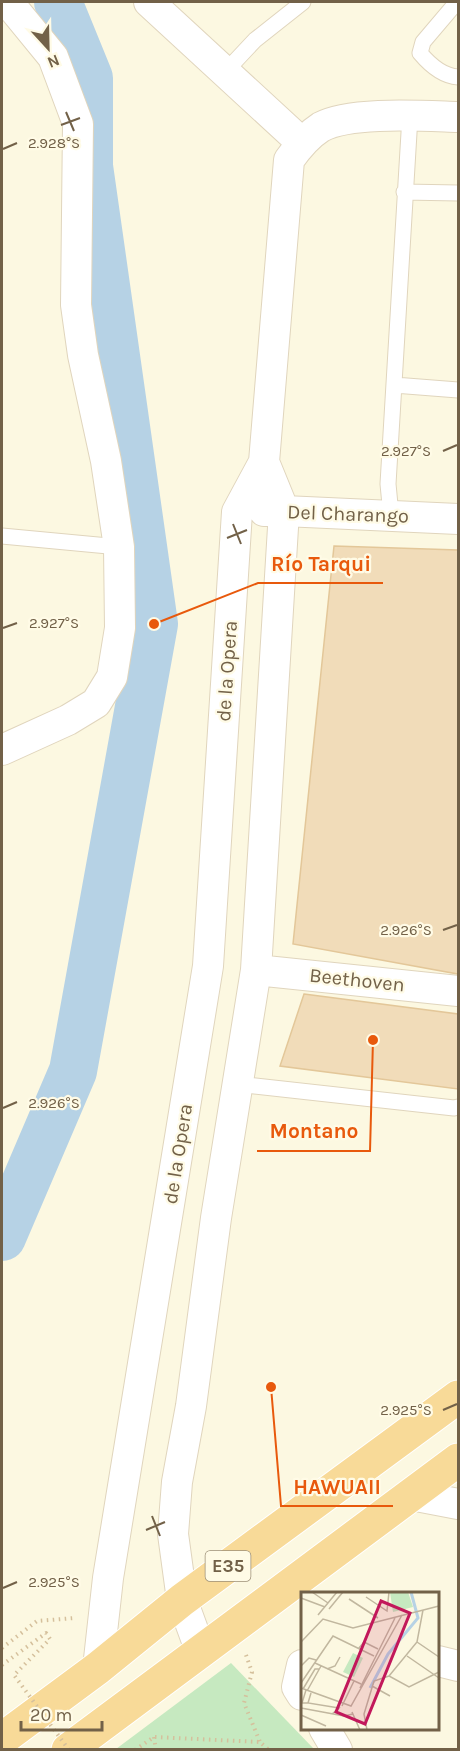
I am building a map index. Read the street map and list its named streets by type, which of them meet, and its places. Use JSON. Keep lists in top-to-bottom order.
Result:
{
  "streets": {
    "highway": ["E35"],
    "street": ["Del Charango", "de la Opera", "Beethoven"]
  },
  "crossings": [
    ["Del Charango", "de la Opera"],
    ["de la Opera", "E35"]
  ],
  "places": ["Río Tarqui", "Montano", "HAWUAII"],
  "scale_bar": "20 m",
  "north": "bottom",
  "coordinates": [
    "2.928°S",
    "2.927°S",
    "2.926°S",
    "2.925°S"
  ]
}
